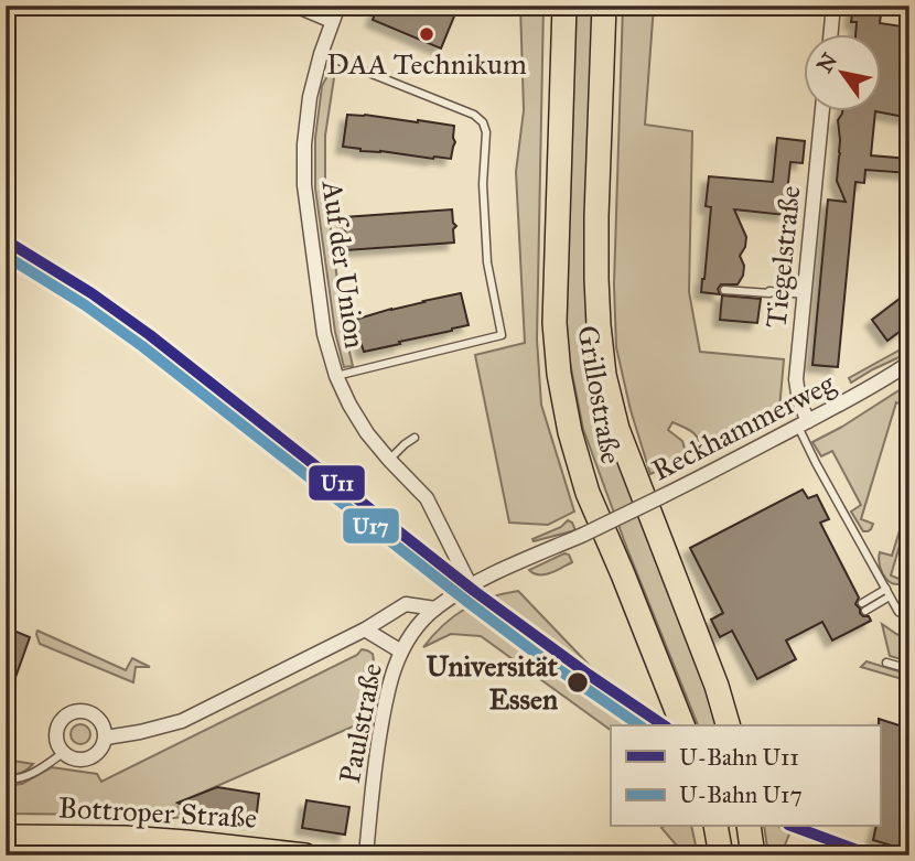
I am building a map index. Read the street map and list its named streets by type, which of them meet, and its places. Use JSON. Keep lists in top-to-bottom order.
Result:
{
  "streets": {
    "main road": ["Grillostraße", "Bottroper Straße"],
    "street": [
      "Tiegelstraße",
      "Auf der Union",
      "Reckhammerweg",
      "Paulstraße"
    ]
  },
  "crossings": [
    ["Tiegelstraße", "Reckhammerweg"],
    ["Auf der Union", "Reckhammerweg"],
    ["Auf der Union", "Paulstraße"],
    ["Reckhammerweg", "Paulstraße"]
  ],
  "places": ["DAA Technikum", "Universität Essen"],
  "lines": ["metro line U11", "metro line U17"],
  "legend": ["U-Bahn U11", "U-Bahn U17"],
  "north": "top left"
}
